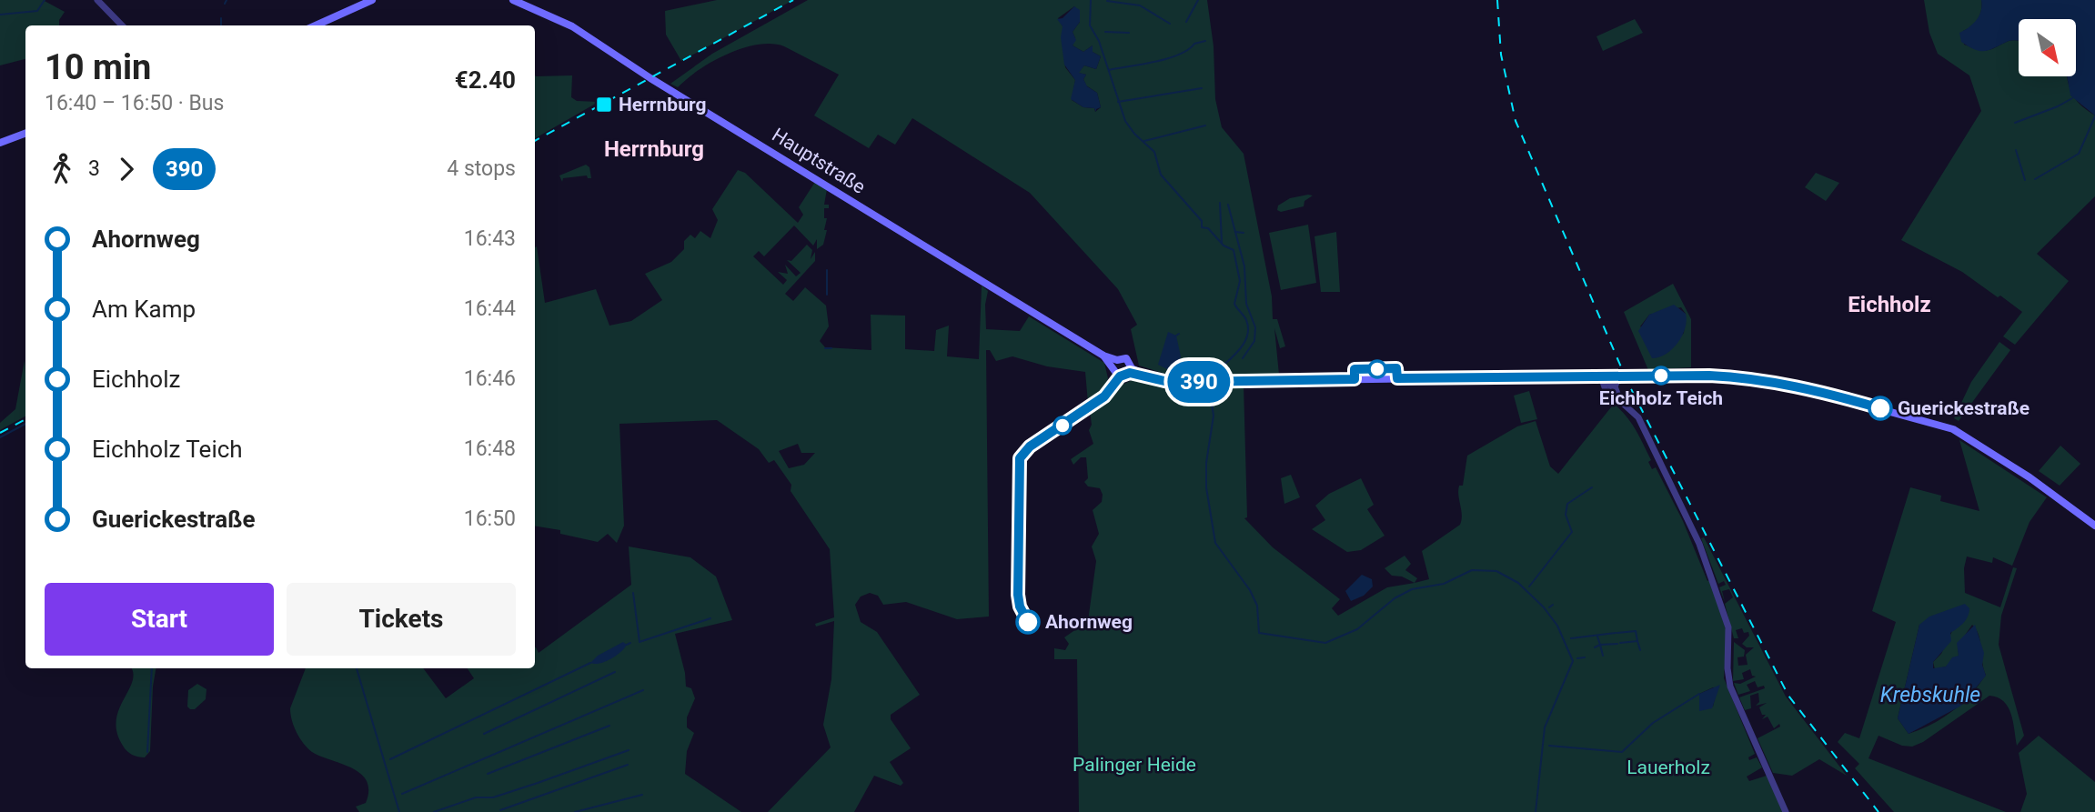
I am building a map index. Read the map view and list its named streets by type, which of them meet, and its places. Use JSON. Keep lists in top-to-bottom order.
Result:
{
  "streets": {
    "main road": ["Hauptstraße"]
  },
  "districts": ["Herrnburg", "Eichholz"],
  "water": ["Krebskuhle"],
  "parks": ["Palinger Heide", "Lauerholz"],
  "places": {
    "transit": ["Herrnburg"],
    "other": ["Eichholz Teich", "Guerickestraße", "Ahornweg"]
  },
  "lines": ["bus line 390"],
  "north": "bottom right",
  "page": {
    "on_map": "390",
    "heading": ["10 min", "16:40 – 16:50 · Bus", "€2.40"],
    "legs": ["3", "390", "4 stops"],
    "list": [
      {
        "name": "Ahornweg",
        "value": "16:43"
      },
      {
        "name": "Am Kamp",
        "value": "16:44"
      },
      {
        "name": "Eichholz",
        "value": "16:46"
      },
      {
        "name": "Eichholz Teich",
        "value": "16:48"
      },
      {
        "name": "Guerickestraße",
        "value": "16:50"
      }
    ],
    "buttons": ["Start", "Tickets"]
  }
}
